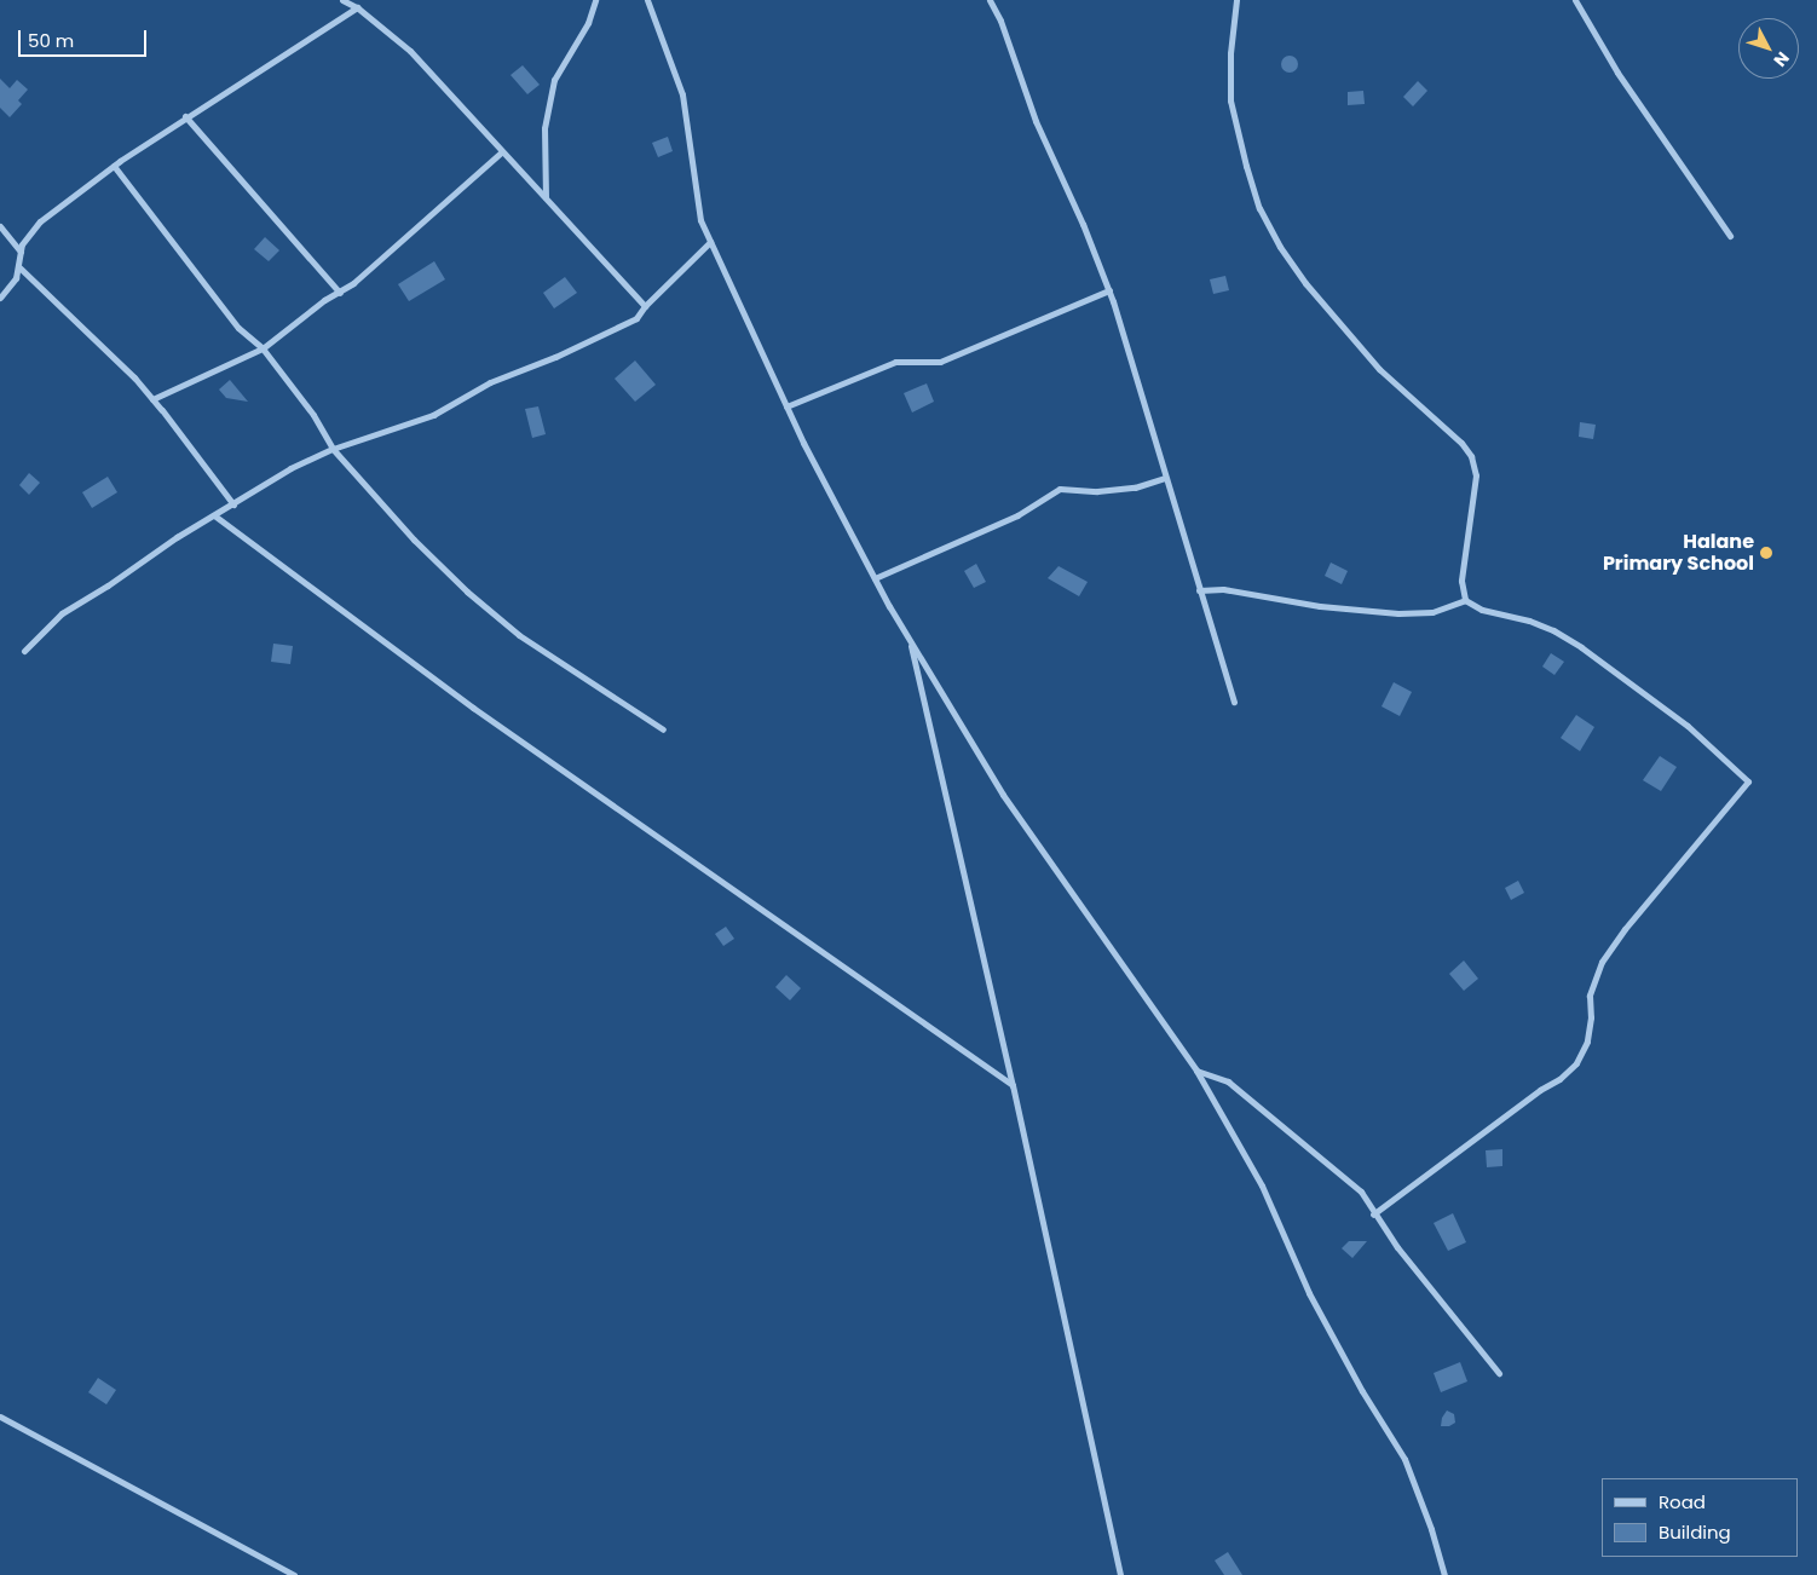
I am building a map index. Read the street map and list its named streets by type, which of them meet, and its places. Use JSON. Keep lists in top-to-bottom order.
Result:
{
  "places": ["Halane Primary School"],
  "legend": ["Road", "Building"],
  "scale_bar": "50 m",
  "north": "bottom right"
}
